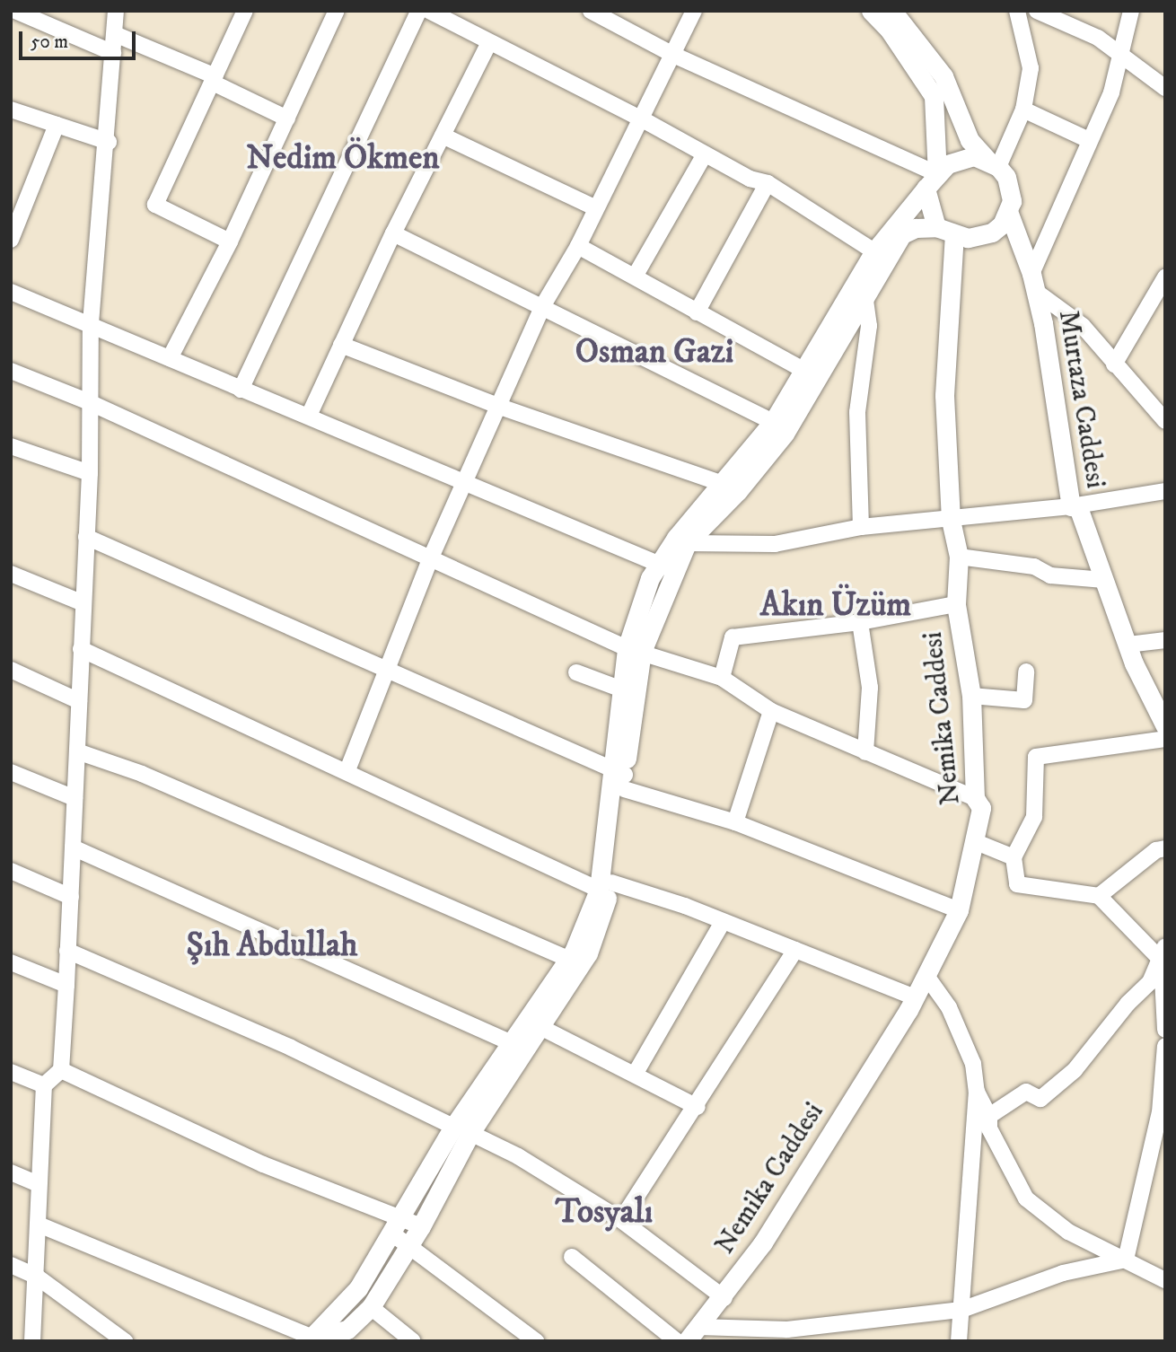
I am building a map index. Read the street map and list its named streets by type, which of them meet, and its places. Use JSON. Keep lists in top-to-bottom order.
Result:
{
  "streets": {
    "main road": ["Murtaza Caddesi", "Nemika Caddesi"]
  },
  "crossings": [
    ["Murtaza Caddesi", "Nemika Caddesi"]
  ],
  "districts": [
    "Nedim Ökmen",
    "Osman Gazi",
    "Akın Üzüm",
    "Şıh Abdullah",
    "Tosyalı"
  ],
  "scale_bar": "50 m"
}
